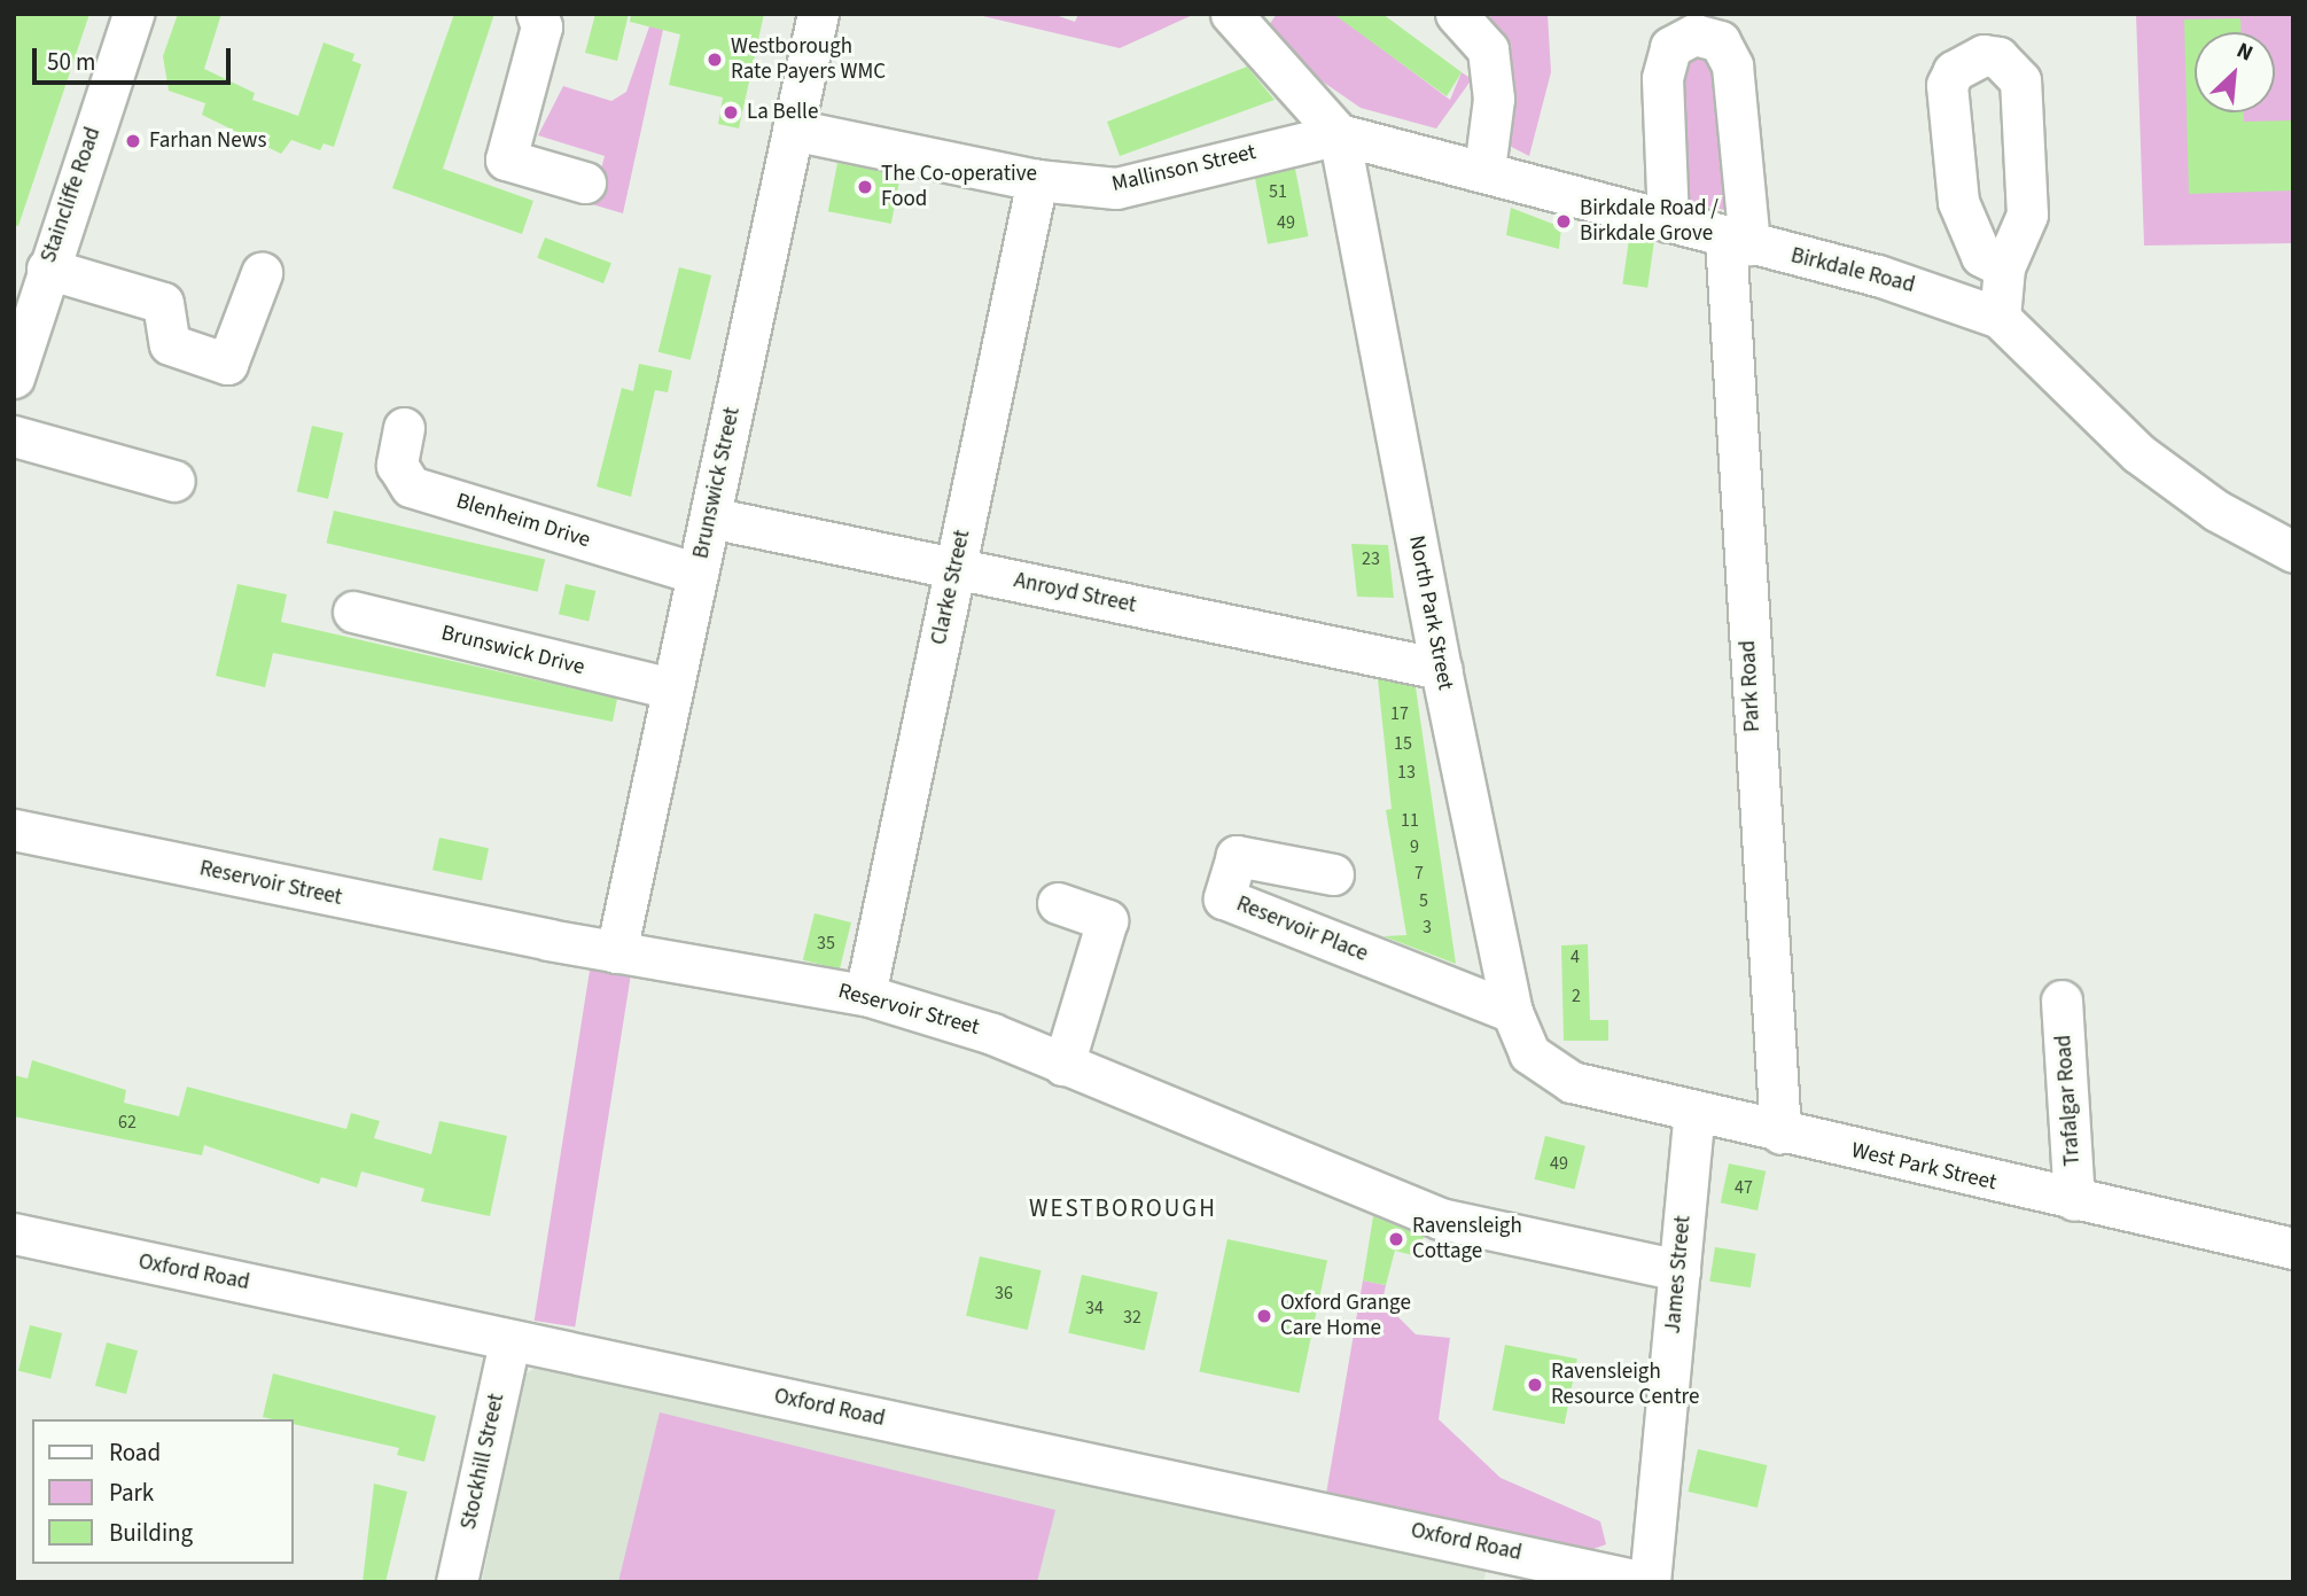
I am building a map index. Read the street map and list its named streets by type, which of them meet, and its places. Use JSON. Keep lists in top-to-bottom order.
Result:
{
  "streets": {
    "street": [
      "Mallinson Street",
      "Staincliffe Road",
      "Birkdale Road",
      "Brunswick Street",
      "Blenheim Drive",
      "Clarke Street",
      "Anroyd Street",
      "North Park Street",
      "Brunswick Drive",
      "Park Road",
      "Reservoir Street",
      "Reservoir Place",
      "Trafalgar Road",
      "West Park Street",
      "Oxford Road",
      "James Street",
      "Stockhill Street"
    ]
  },
  "crossings": [
    ["Mallinson Street", "Birkdale Road"],
    ["Mallinson Street", "Brunswick Street"],
    ["Mallinson Street", "Clarke Street"],
    ["Mallinson Street", "North Park Street"],
    ["Birkdale Road", "North Park Street"],
    ["Birkdale Road", "Park Road"],
    ["Brunswick Street", "Blenheim Drive"],
    ["Brunswick Street", "Anroyd Street"],
    ["Brunswick Street", "Brunswick Drive"],
    ["Brunswick Street", "Reservoir Street"],
    ["Clarke Street", "Anroyd Street"],
    ["Clarke Street", "Reservoir Street"],
    ["Anroyd Street", "North Park Street"],
    ["North Park Street", "Reservoir Place"],
    ["North Park Street", "West Park Street"],
    ["Park Road", "West Park Street"],
    ["Reservoir Street", "James Street"],
    ["Trafalgar Road", "West Park Street"],
    ["West Park Street", "James Street"],
    ["Oxford Road", "James Street"],
    ["Oxford Road", "Stockhill Street"]
  ],
  "districts": ["WESTBOROUGH"],
  "places": [
    "Westborough Rate Payers WMC",
    "La Belle",
    "Farhan News",
    "The Co-operative Food",
    "Birkdale Road / Birkdale Grove",
    "Ravensleigh Cottage",
    "Oxford Grange Care Home",
    "Ravensleigh Resource Centre"
  ],
  "house_numbers": [
    "51",
    "49",
    "23",
    "17",
    "15",
    "13",
    "11",
    "9",
    "7",
    "5",
    "3",
    "35",
    "4",
    "2",
    "62",
    "49",
    "47",
    "36",
    "34",
    "32"
  ],
  "legend": ["Road", "Park", "Building"],
  "scale_bar": "50 m",
  "north": "top right"
}
